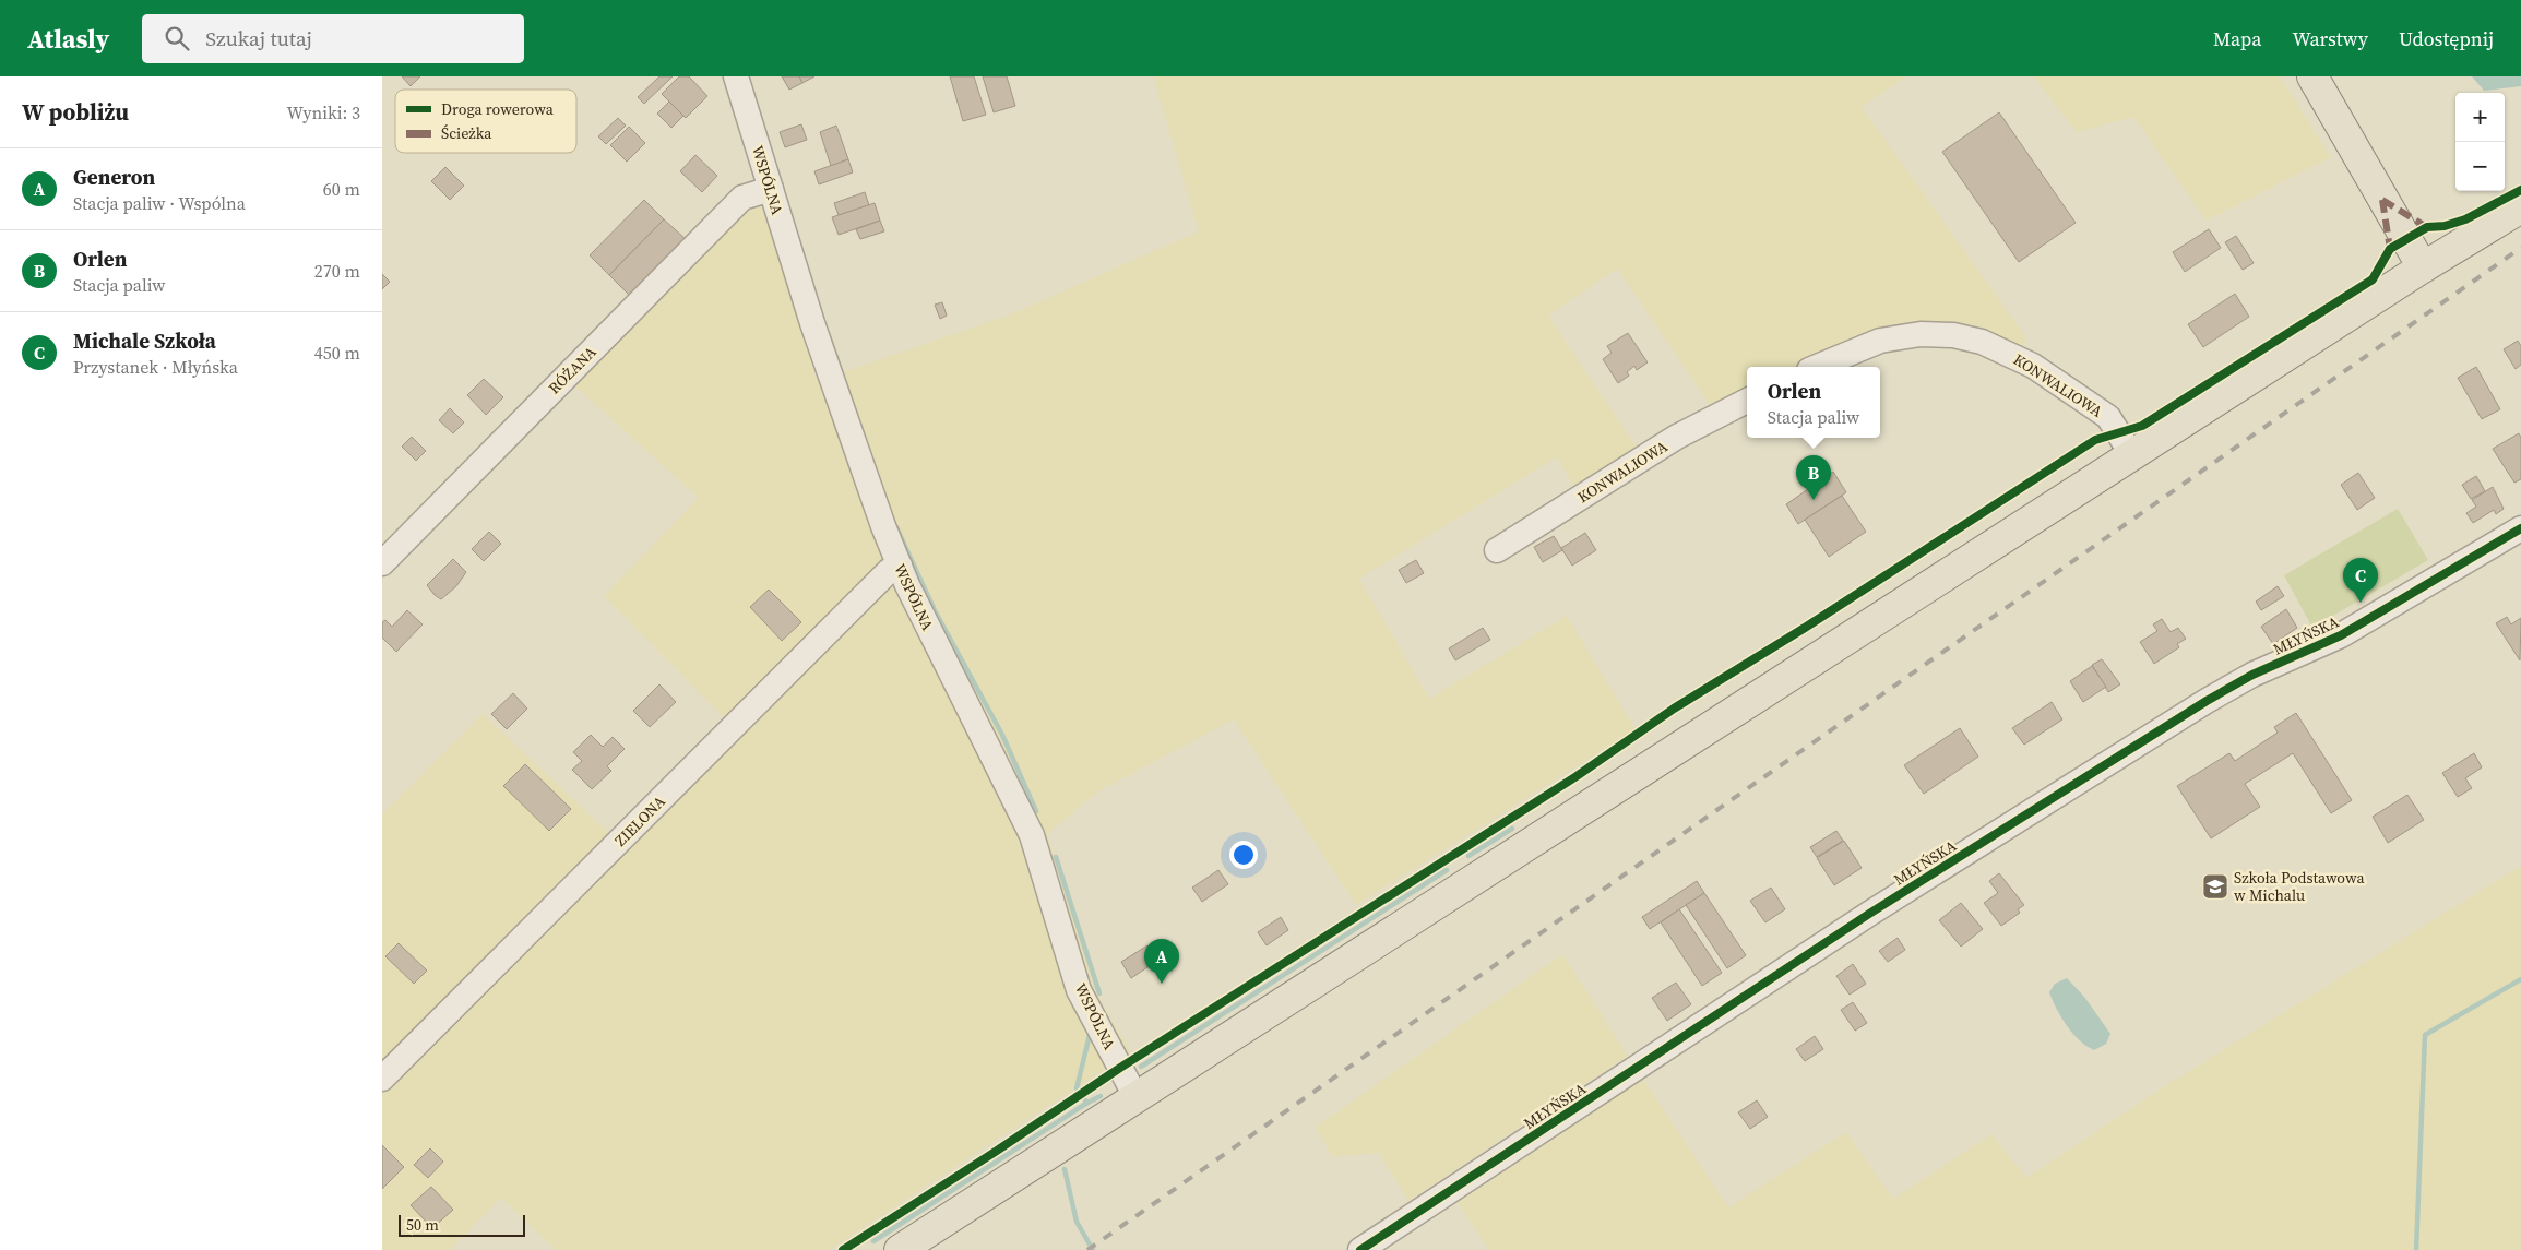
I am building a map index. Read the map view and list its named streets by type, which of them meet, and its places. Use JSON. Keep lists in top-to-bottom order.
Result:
{
  "streets": {
    "street": [
      "WSPÓLNA",
      "RÓŻANA",
      "KONWALIOWA",
      "MŁYŃSKA",
      "ZIELONA"
    ]
  },
  "crossings": [
    ["WSPÓLNA", "RÓŻANA"],
    ["WSPÓLNA", "ZIELONA"]
  ],
  "places": {
    "school or university": ["Szkoła Podstawowa w Michalu"]
  },
  "legend": ["Droga rowerowa", "Ścieżka"],
  "scale_bar": "50 m",
  "page": {
    "header": "Atlasly",
    "search": "Szukaj tutaj",
    "nav": ["Mapa", "Warstwy", "Udostępnij"],
    "heading": ["W pobliżu", "Wyniki: 3"],
    "map_buttons": ["+", "−"],
    "list": [
      {
        "mark": "A",
        "name": "Generon",
        "note": "Stacja paliw · Wspólna",
        "value": "60 m"
      },
      {
        "mark": "B",
        "name": "Orlen",
        "note": "Stacja paliw",
        "value": "270 m"
      },
      {
        "mark": "C",
        "name": "Michale Szkoła",
        "note": "Przystanek · Młyńska",
        "value": "450 m"
      }
    ],
    "popup": ["Orlen", "Stacja paliw"],
    "pins": ["B", "C", "A"],
    "scale": "50 m"
  }
}
